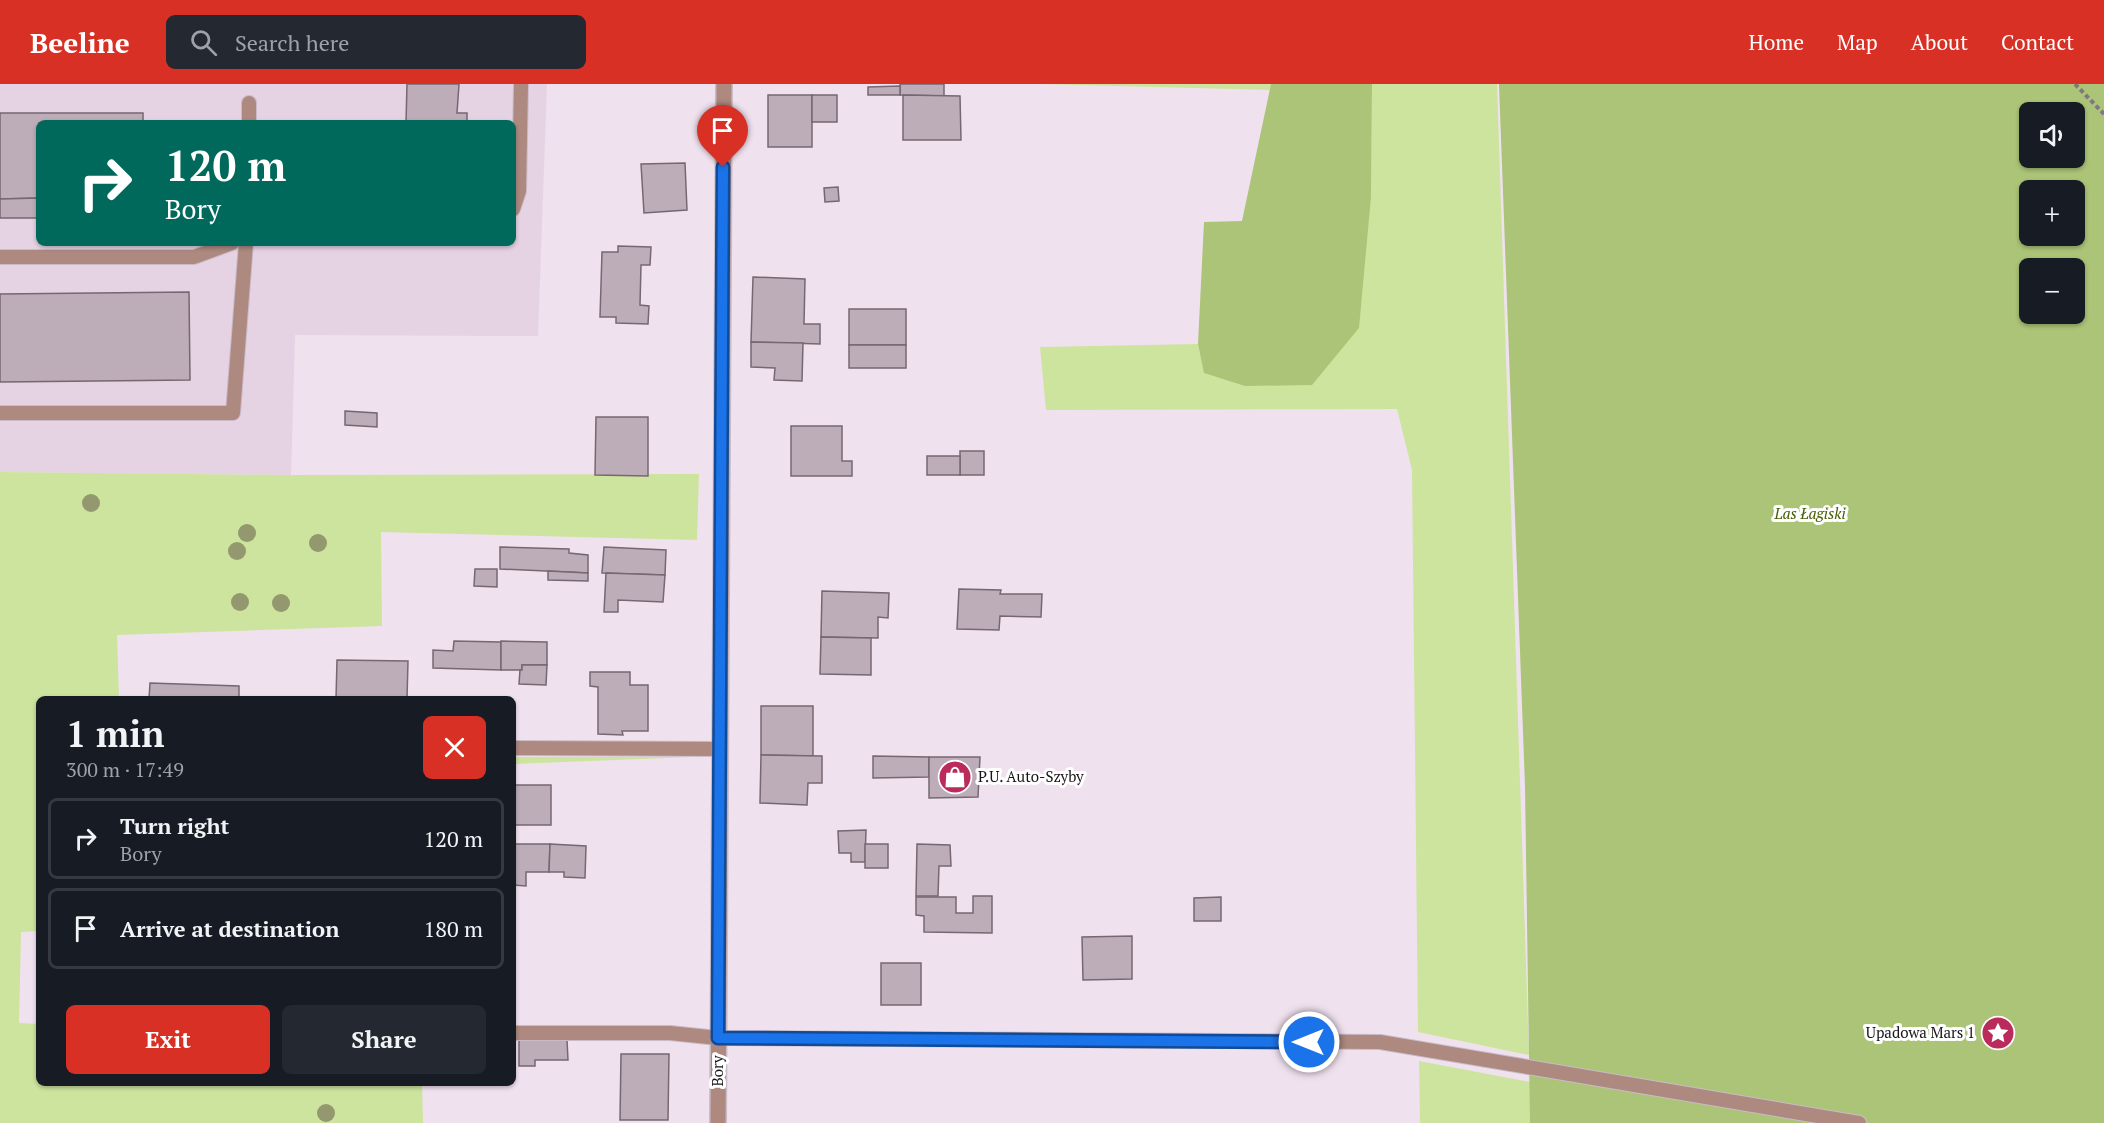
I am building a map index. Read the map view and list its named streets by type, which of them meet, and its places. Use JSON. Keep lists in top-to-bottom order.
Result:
{
  "streets": {
    "street": ["Bory"]
  },
  "parks": ["Las Łagiski"],
  "places": {
    "shop": ["P.U. Auto-Szyby"],
    "place": ["Upadowa Mars 1"]
  },
  "page": {
    "header": "Beeline",
    "search": "Search here",
    "nav": [
      "Home",
      "Map",
      "About",
      "Contact"
    ],
    "map_buttons": ["+", "−"],
    "turn": ["120 m", "Bory"],
    "heading": ["1 min", "300 m · 17:49"],
    "list": [
      {
        "name": "Turn right",
        "note": "Bory",
        "value": "120 m"
      },
      {
        "name": "Arrive at destination",
        "value": "180 m"
      }
    ],
    "buttons": ["Exit", "Share"]
  }
}
